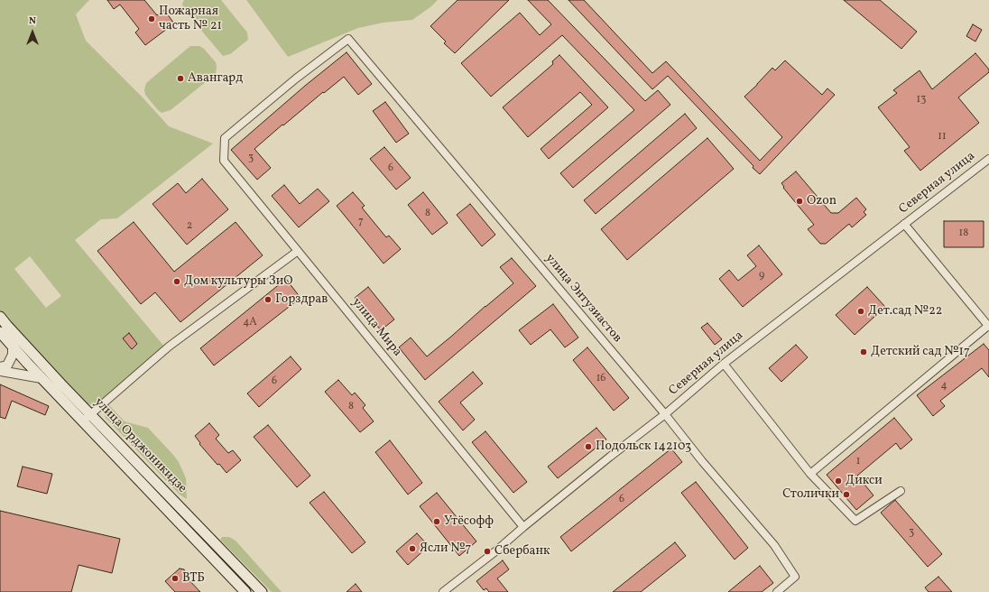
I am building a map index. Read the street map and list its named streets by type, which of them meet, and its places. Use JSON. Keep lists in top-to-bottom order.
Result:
{
  "streets": {
    "main road": ["улица Орджоникидзе"],
    "street": ["Северная улица", "улица Энтузиастов", "улица Мира"]
  },
  "crossings": [
    ["Северная улица", "улица Энтузиастов"],
    ["Северная улица", "улица Мира"],
    ["улица Энтузиастов", "улица Мира"]
  ],
  "places": [
    "Пожарная часть № 21",
    "Авангард",
    "Ozon",
    "Дом культуры ЗиО",
    "Горздрав",
    "Дет.сад №22",
    "Детский сад №17",
    "Подольск 142103",
    "Дикси",
    "Столички",
    "Утёсофф",
    "Ясли №7",
    "Сбербанк",
    "ВТБ"
  ],
  "house_numbers": [
    "13",
    "11",
    "3",
    "6",
    "8",
    "7",
    "2",
    "18",
    "9",
    "4А",
    "16",
    "6",
    "4",
    "8",
    "1",
    "6",
    "3"
  ],
  "north": "top"
}
